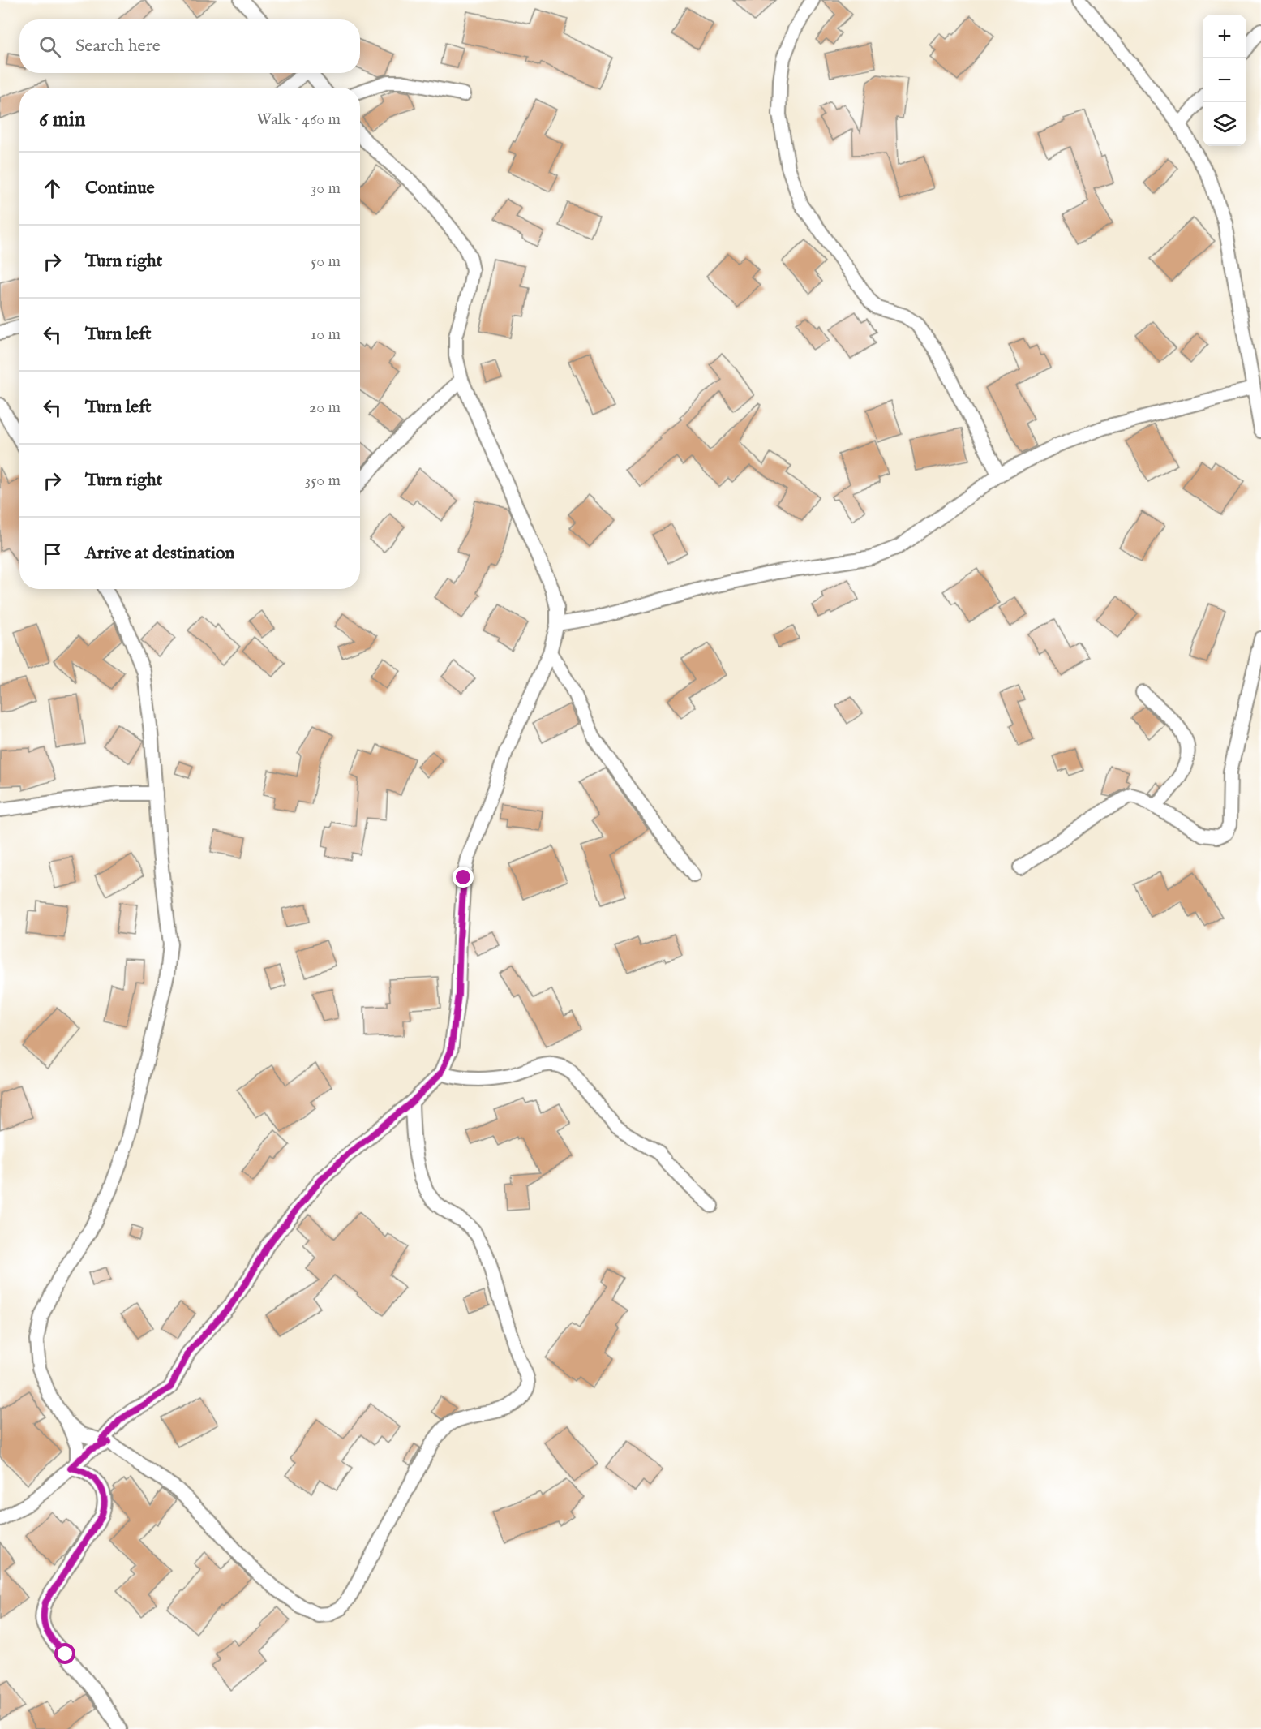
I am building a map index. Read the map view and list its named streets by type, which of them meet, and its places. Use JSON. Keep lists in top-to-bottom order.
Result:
{
  "page": {
    "map_buttons": ["+", "−"],
    "search": "Search here",
    "heading": ["6 min", "Walk · 460 m"],
    "list": [
      ["Continue", "30 m"],
      ["Turn right", "50 m"],
      ["Turn left", "10 m"],
      ["Turn left", "20 m"],
      ["Turn right", "350 m"],
      "Arrive at destination"
    ]
  }
}
